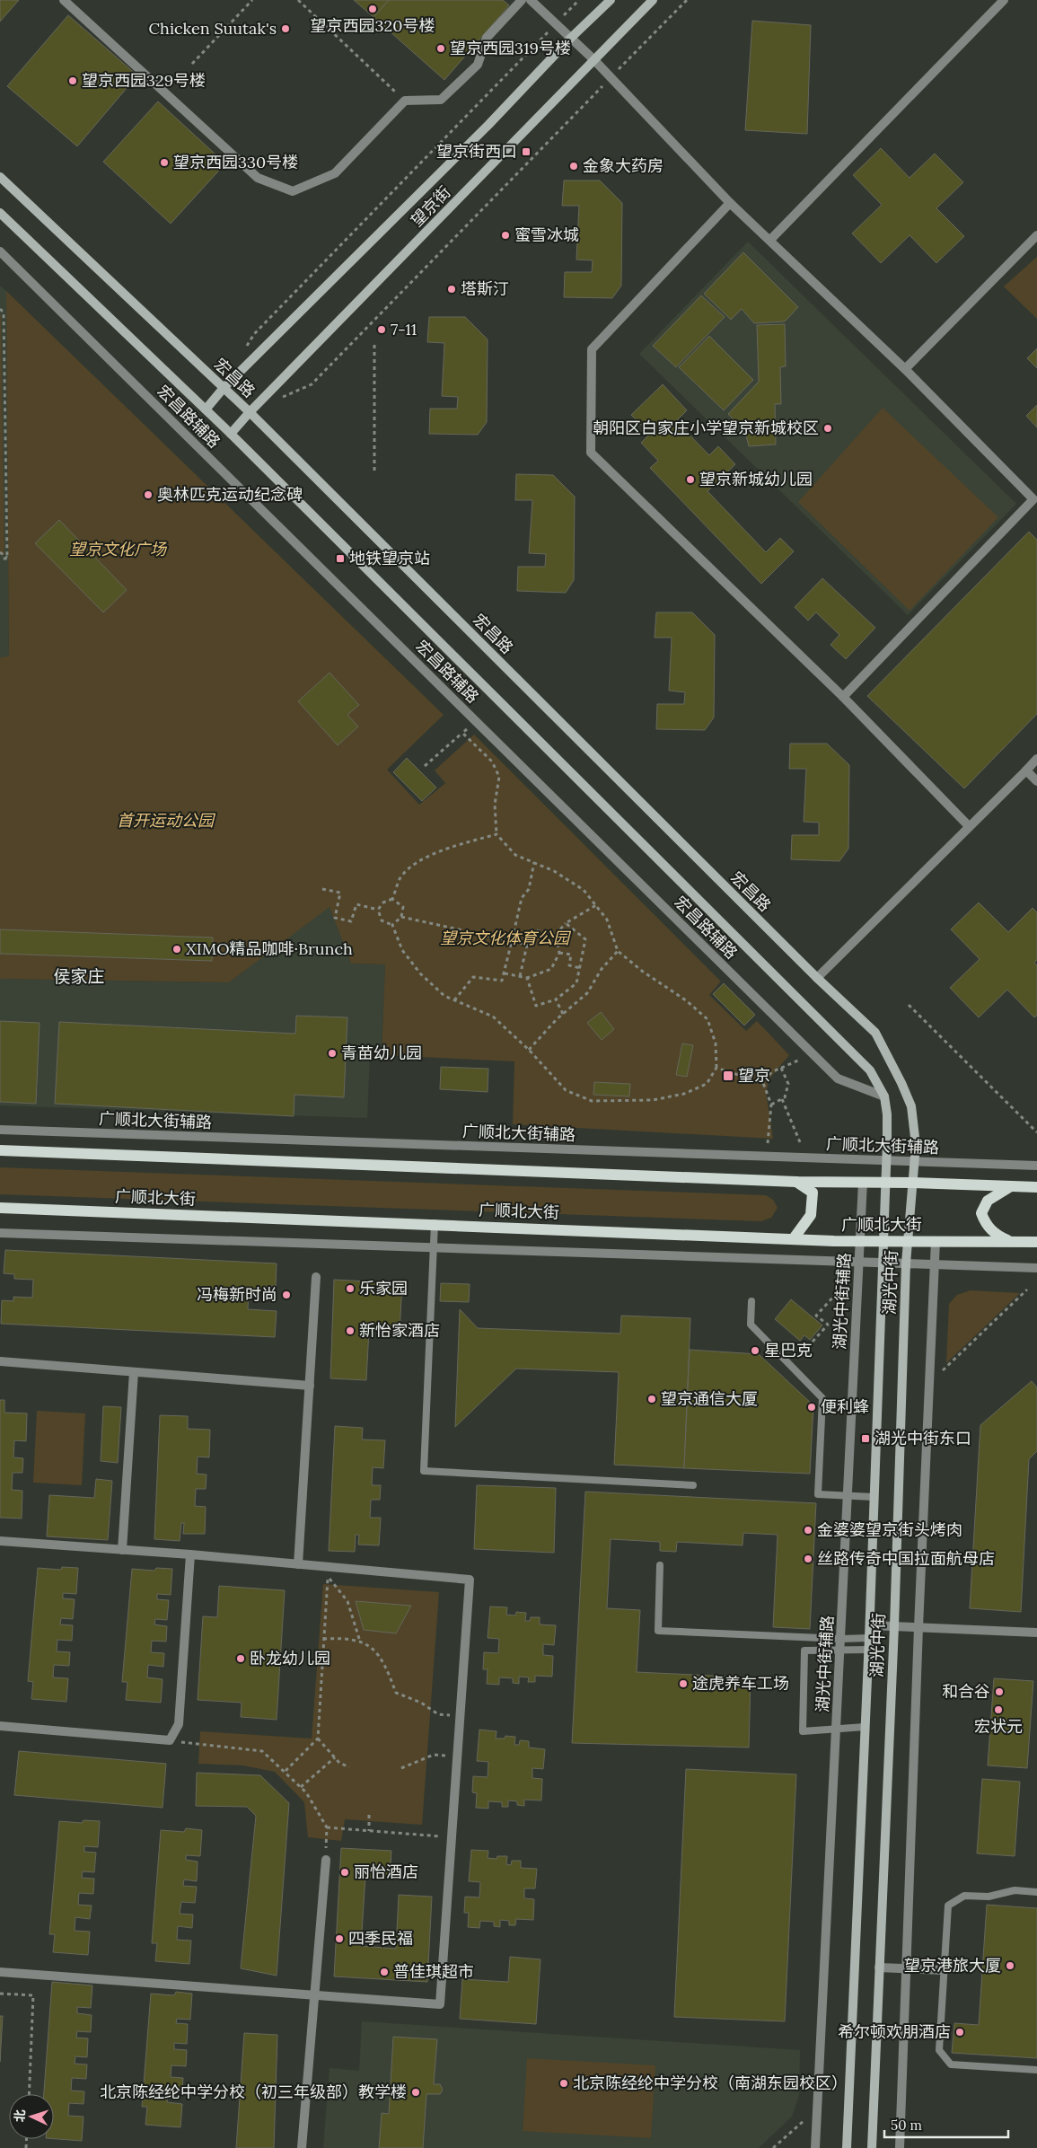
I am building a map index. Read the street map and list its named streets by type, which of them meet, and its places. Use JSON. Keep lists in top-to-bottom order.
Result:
{
  "streets": {
    "main road": [
      "望京街",
      "宏昌路",
      "广顺北大街",
      "湖光中街"
    ],
    "street": ["宏昌路辅路", "广顺北大街辅路", "湖光中街辅路"]
  },
  "crossings": [
    ["望京街", "宏昌路"],
    ["宏昌路", "湖光中街"],
    ["广顺北大街辅路", "湖光中街"],
    ["广顺北大街", "湖光中街"],
    ["广顺北大街", "湖光中街辅路"]
  ],
  "districts": ["侯家庄"],
  "parks": ["望京文化广场", "首开运动公园", "望京文化体育公园"],
  "places": {
    "other": [
      "望京西园320号楼",
      "Chicken Suutak's",
      "望京西园319号楼",
      "望京西园329号楼",
      "望京西园330号楼",
      "金象大药房",
      "蜜雪冰城",
      "塔斯汀",
      "7-11",
      "朝阳区白家庄小学望京新城校区",
      "望京新城幼儿园",
      "奥林匹克运动纪念碑",
      "XIMO精品咖啡·Brunch",
      "青苗幼儿园",
      "乐家园",
      "冯梅新时尚",
      "新怡家酒店",
      "星巴克",
      "望京通信大厦",
      "便利蜂",
      "金婆婆望京街头烤肉",
      "丝路传奇中国拉面航母店",
      "卧龙幼儿园",
      "途虎养车工场",
      "和合谷",
      "宏状元",
      "丽怡酒店",
      "四季民福",
      "望京港旅大厦",
      "普佳琪超市",
      "希尔顿欢朋酒店",
      "北京陈经纶中学分校（南湖东园校区）",
      "北京陈经纶中学分校（初三年级部）教学楼"
    ],
    "transit": [
      "望京街西口",
      "地铁望京站",
      "望京",
      "湖光中街东口"
    ]
  },
  "scale_bar": "50 m",
  "north": "left"
}
